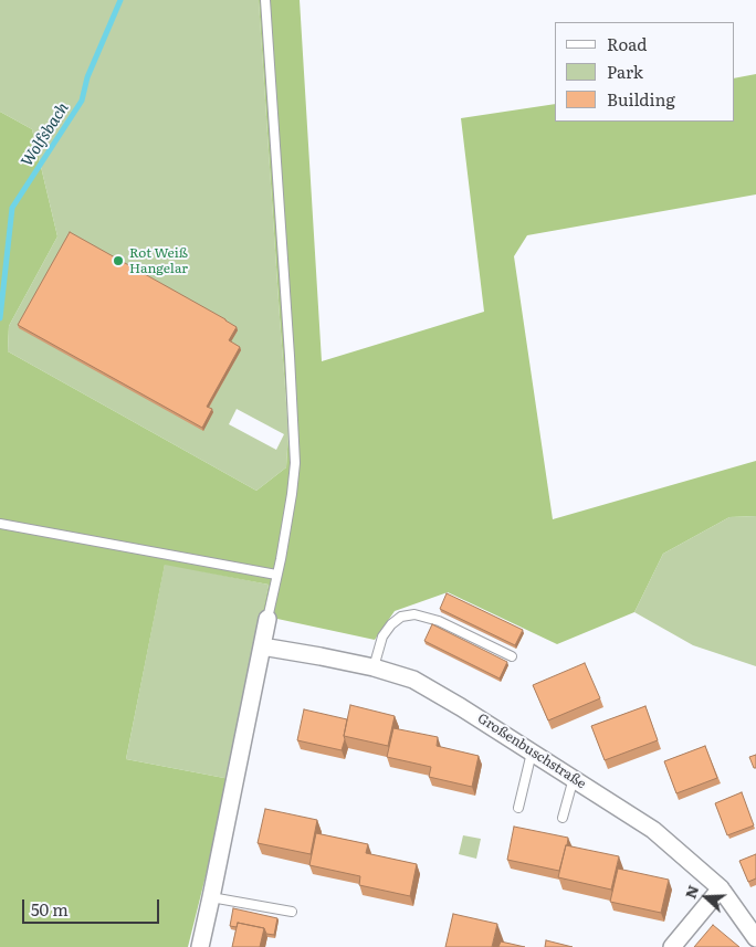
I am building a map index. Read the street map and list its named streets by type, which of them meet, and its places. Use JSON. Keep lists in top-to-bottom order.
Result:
{
  "streets": {
    "street": ["Großenbuschstraße"]
  },
  "water": ["Wolfsbach"],
  "places": ["Rot Weiß Hangelar"],
  "legend": ["Road", "Park", "Building"],
  "scale_bar": "50 m",
  "north": "left"
}
